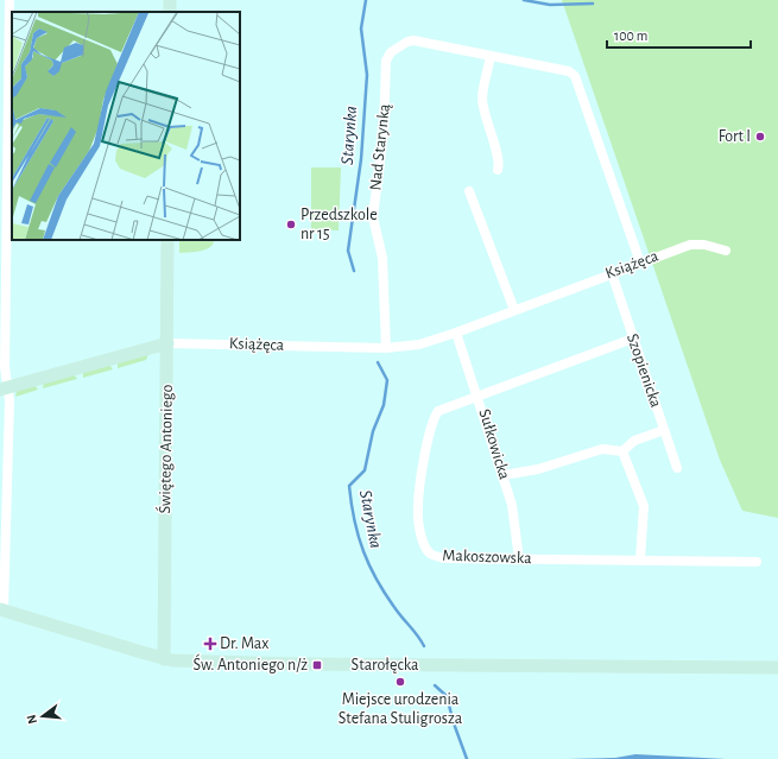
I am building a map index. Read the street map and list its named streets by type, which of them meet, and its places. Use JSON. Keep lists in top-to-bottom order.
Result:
{
  "streets": {
    "street": [
      "Nad Starynką",
      "Książęca",
      "Szopienicka",
      "Sułkowicka",
      "Świętego Antoniego",
      "Makoszowska",
      "Starołęcka"
    ]
  },
  "crossings": [
    ["Nad Starynką", "Książęca"],
    ["Książęca", "Szopienicka"],
    ["Książęca", "Sułkowicka"],
    ["Książęca", "Świętego Antoniego"],
    ["Szopienicka", "Makoszowska"],
    ["Sułkowicka", "Makoszowska"],
    ["Świętego Antoniego", "Starołęcka"]
  ],
  "water": ["Starynka"],
  "places": {
    "other": ["Fort I", "Przedszkole nr 15", "Miejsce urodzenia Stefana Stuligrosza"],
    "health": ["Dr. Max"],
    "transit": ["Św. Antoniego n/ż"]
  },
  "scale_bar": "100 m",
  "north": "left"
}
